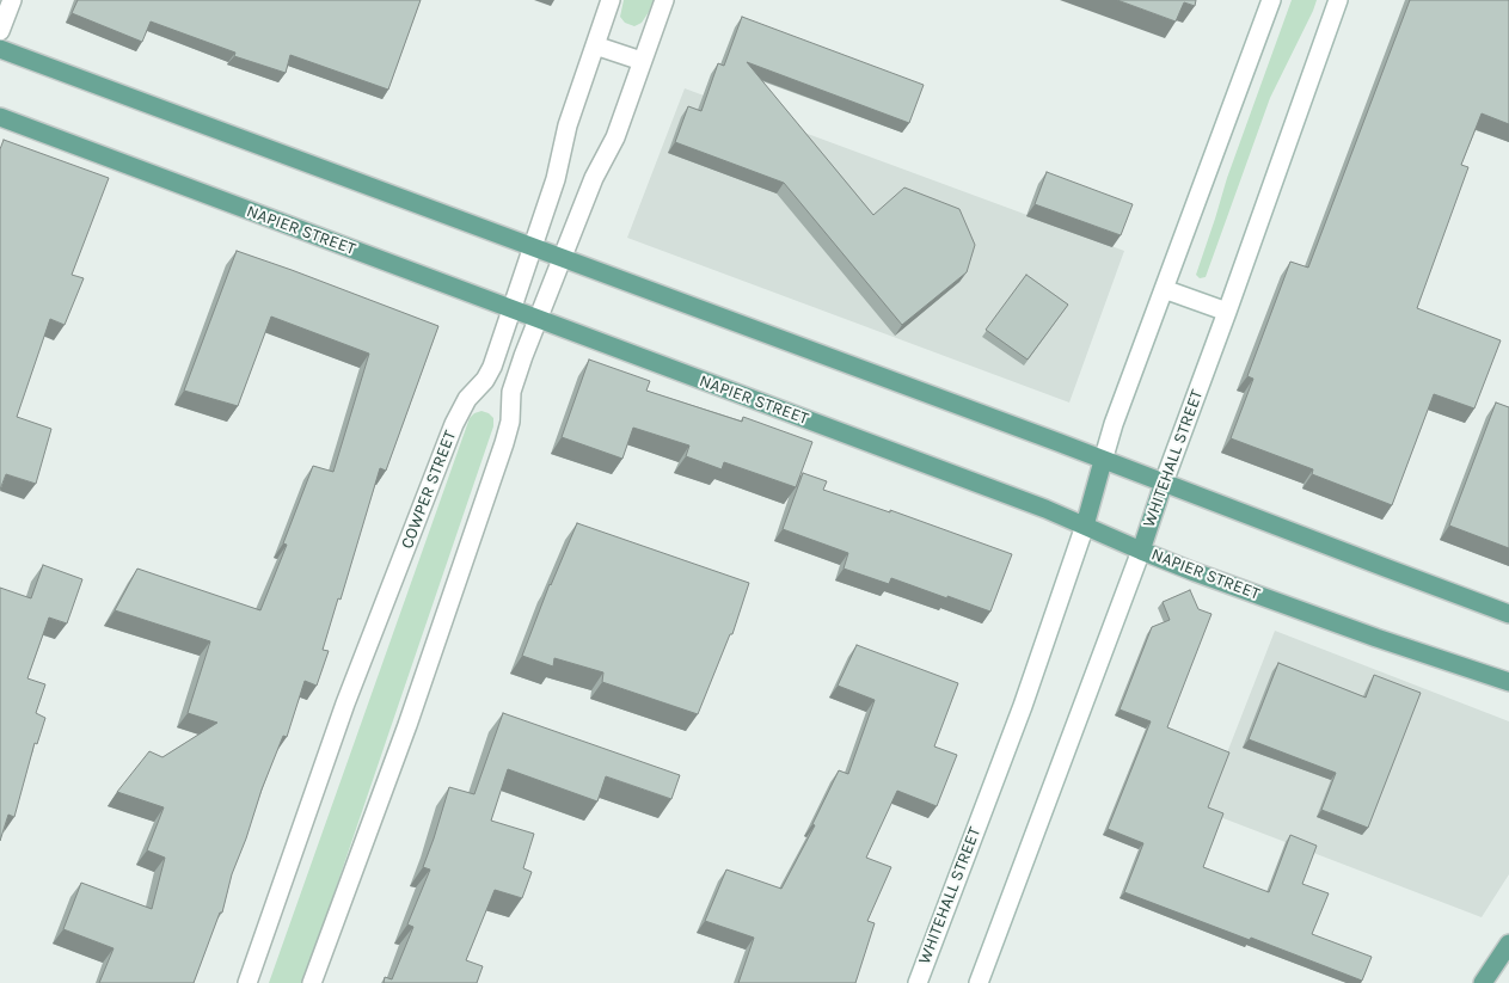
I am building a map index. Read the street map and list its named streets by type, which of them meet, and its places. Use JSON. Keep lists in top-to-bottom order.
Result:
{
  "streets": {
    "main road": ["NAPIER STREET", "WHITEHALL STREET"],
    "street": ["COWPER STREET"]
  },
  "crossings": [
    ["NAPIER STREET", "WHITEHALL STREET"],
    ["NAPIER STREET", "COWPER STREET"]
  ]
}
